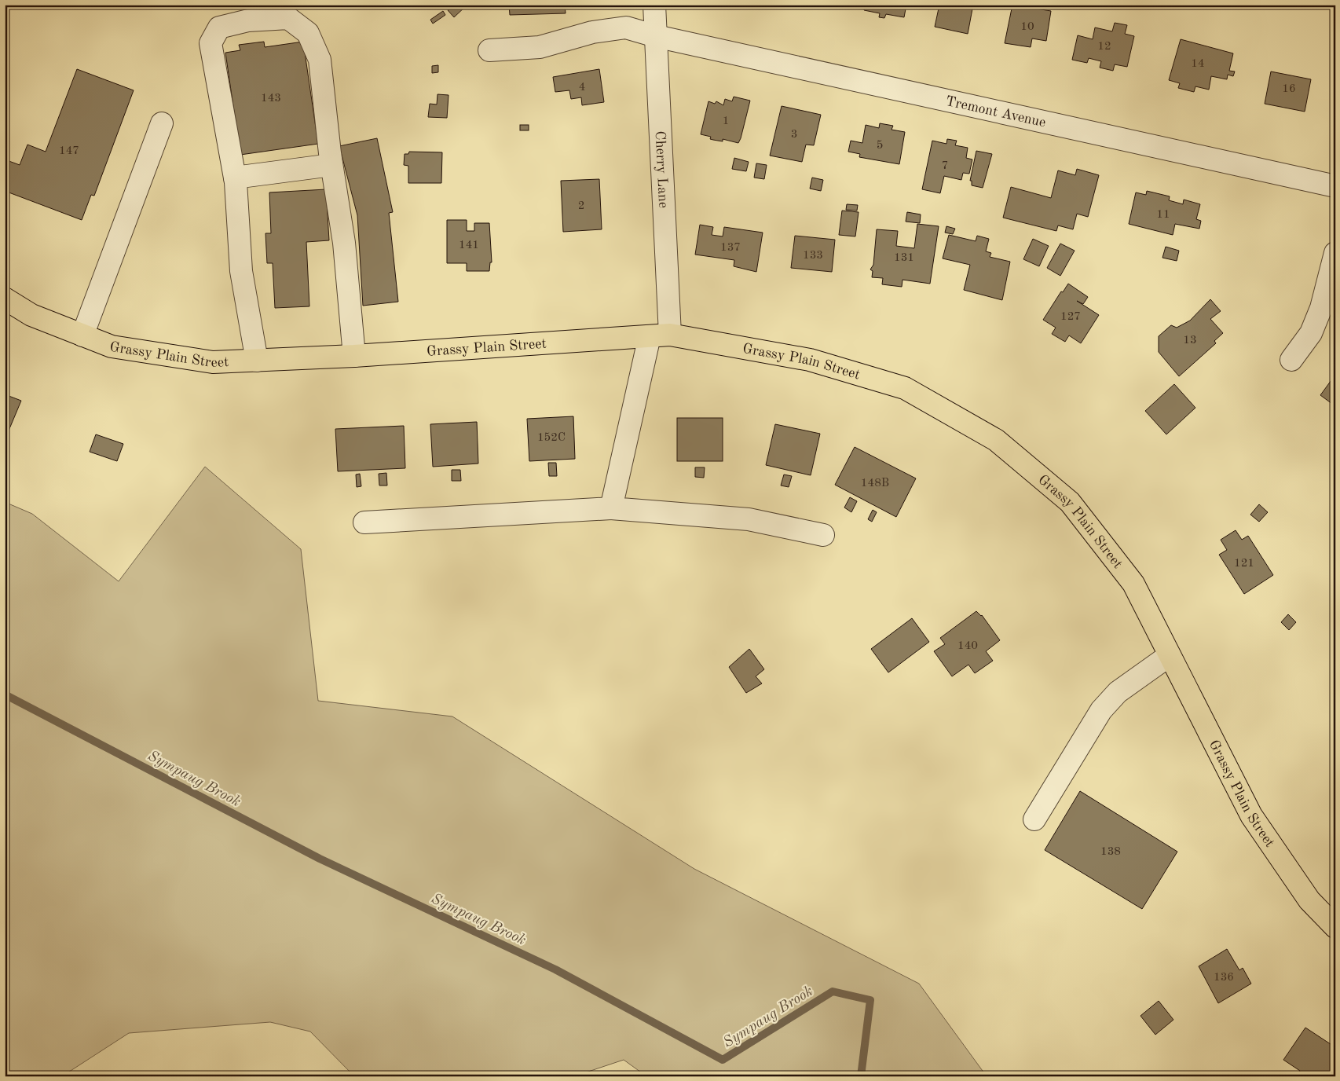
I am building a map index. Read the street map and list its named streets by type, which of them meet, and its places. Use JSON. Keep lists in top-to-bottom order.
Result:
{
  "streets": {
    "main road": ["Grassy Plain Street"],
    "street": ["Tremont Avenue", "Cherry Lane"]
  },
  "crossings": [
    ["Tremont Avenue", "Cherry Lane"],
    ["Cherry Lane", "Grassy Plain Street"]
  ],
  "water": ["Sympaug Brook"],
  "house_numbers": [
    "10",
    "12",
    "14",
    "4",
    "16",
    "143",
    "1",
    "3",
    "5",
    "147",
    "7",
    "2",
    "11",
    "141",
    "137",
    "133",
    "131",
    "127",
    "13",
    "152C",
    "148B",
    "121",
    "140",
    "138",
    "136"
  ]
}
